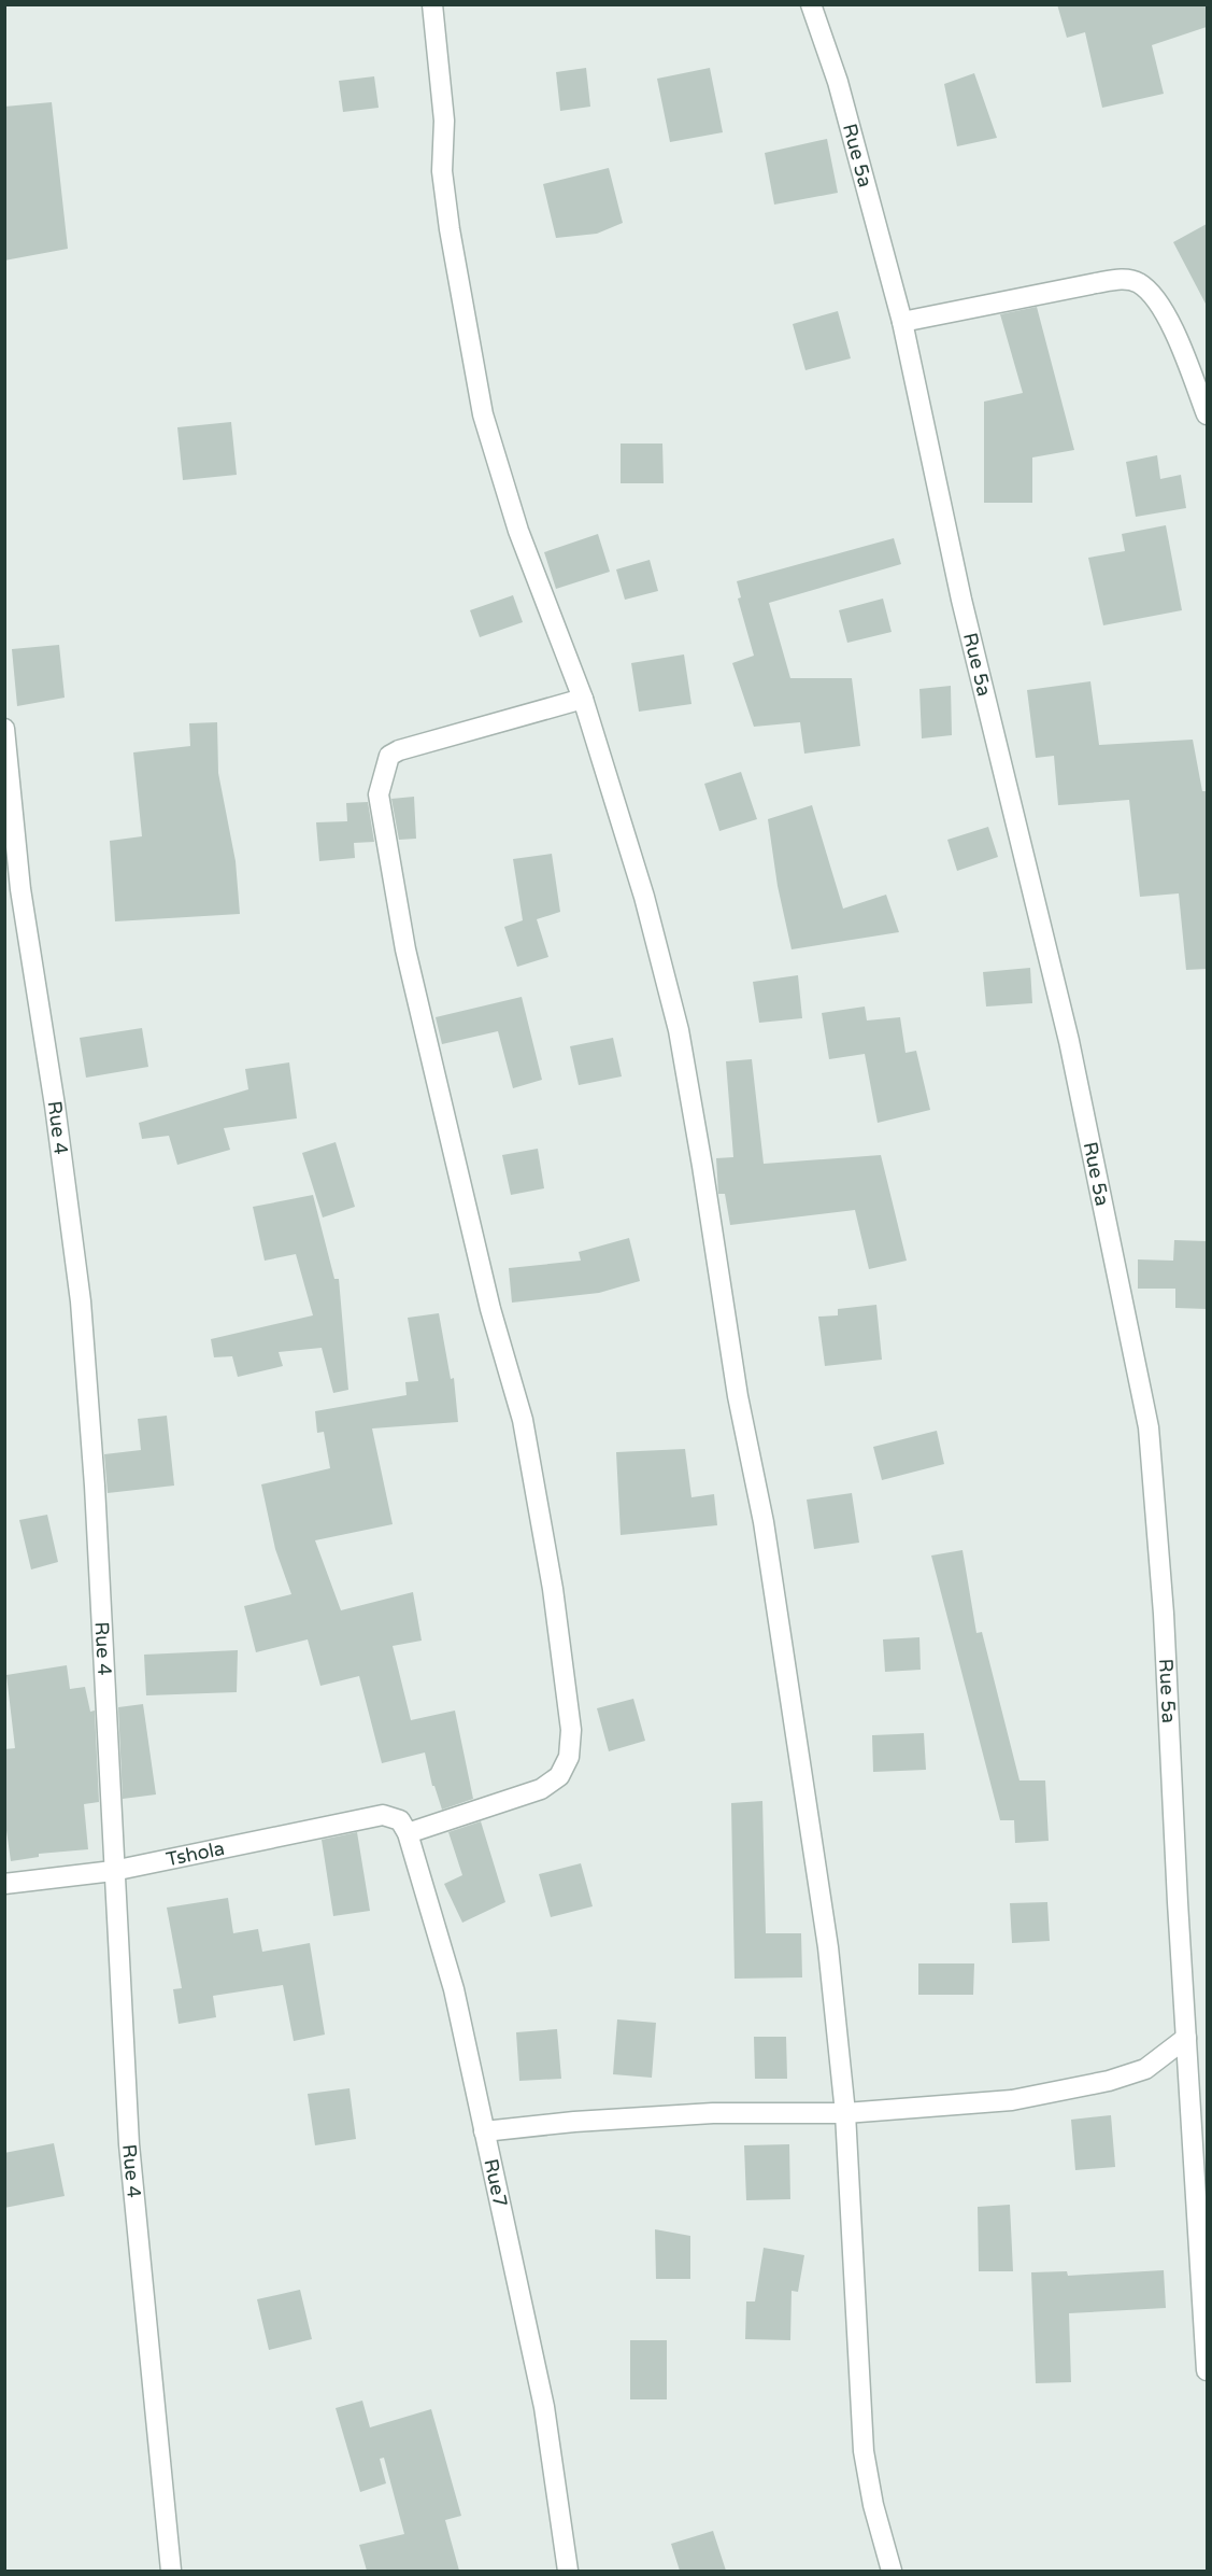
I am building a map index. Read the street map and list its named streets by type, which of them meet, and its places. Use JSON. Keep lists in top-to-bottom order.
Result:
{
  "streets": {
    "street": [
      "Rue 5a",
      "Rue 4",
      "Tshola",
      "Rue7"
    ]
  },
  "crossings": [
    ["Rue 4", "Tshola"],
    ["Tshola", "Rue7"]
  ]
}
